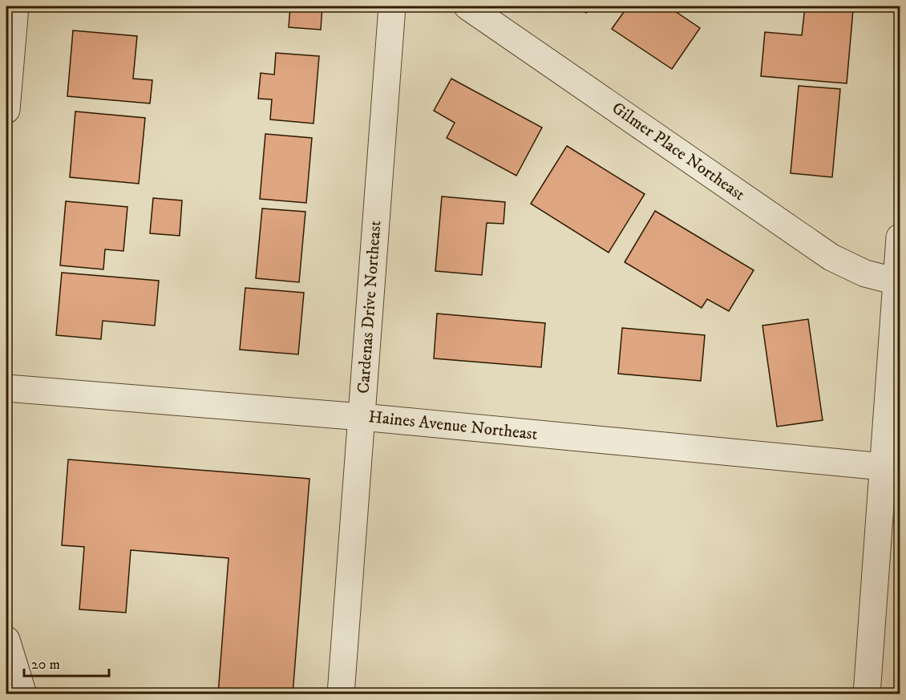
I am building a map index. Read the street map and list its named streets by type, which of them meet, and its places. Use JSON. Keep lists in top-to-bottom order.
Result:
{
  "streets": {
    "street": ["Gilmer Place Northeast", "Cardenas Drive Northeast", "Haines Avenue Northeast"]
  },
  "crossings": [
    ["Cardenas Drive Northeast", "Haines Avenue Northeast"]
  ],
  "scale_bar": "20 m"
}
